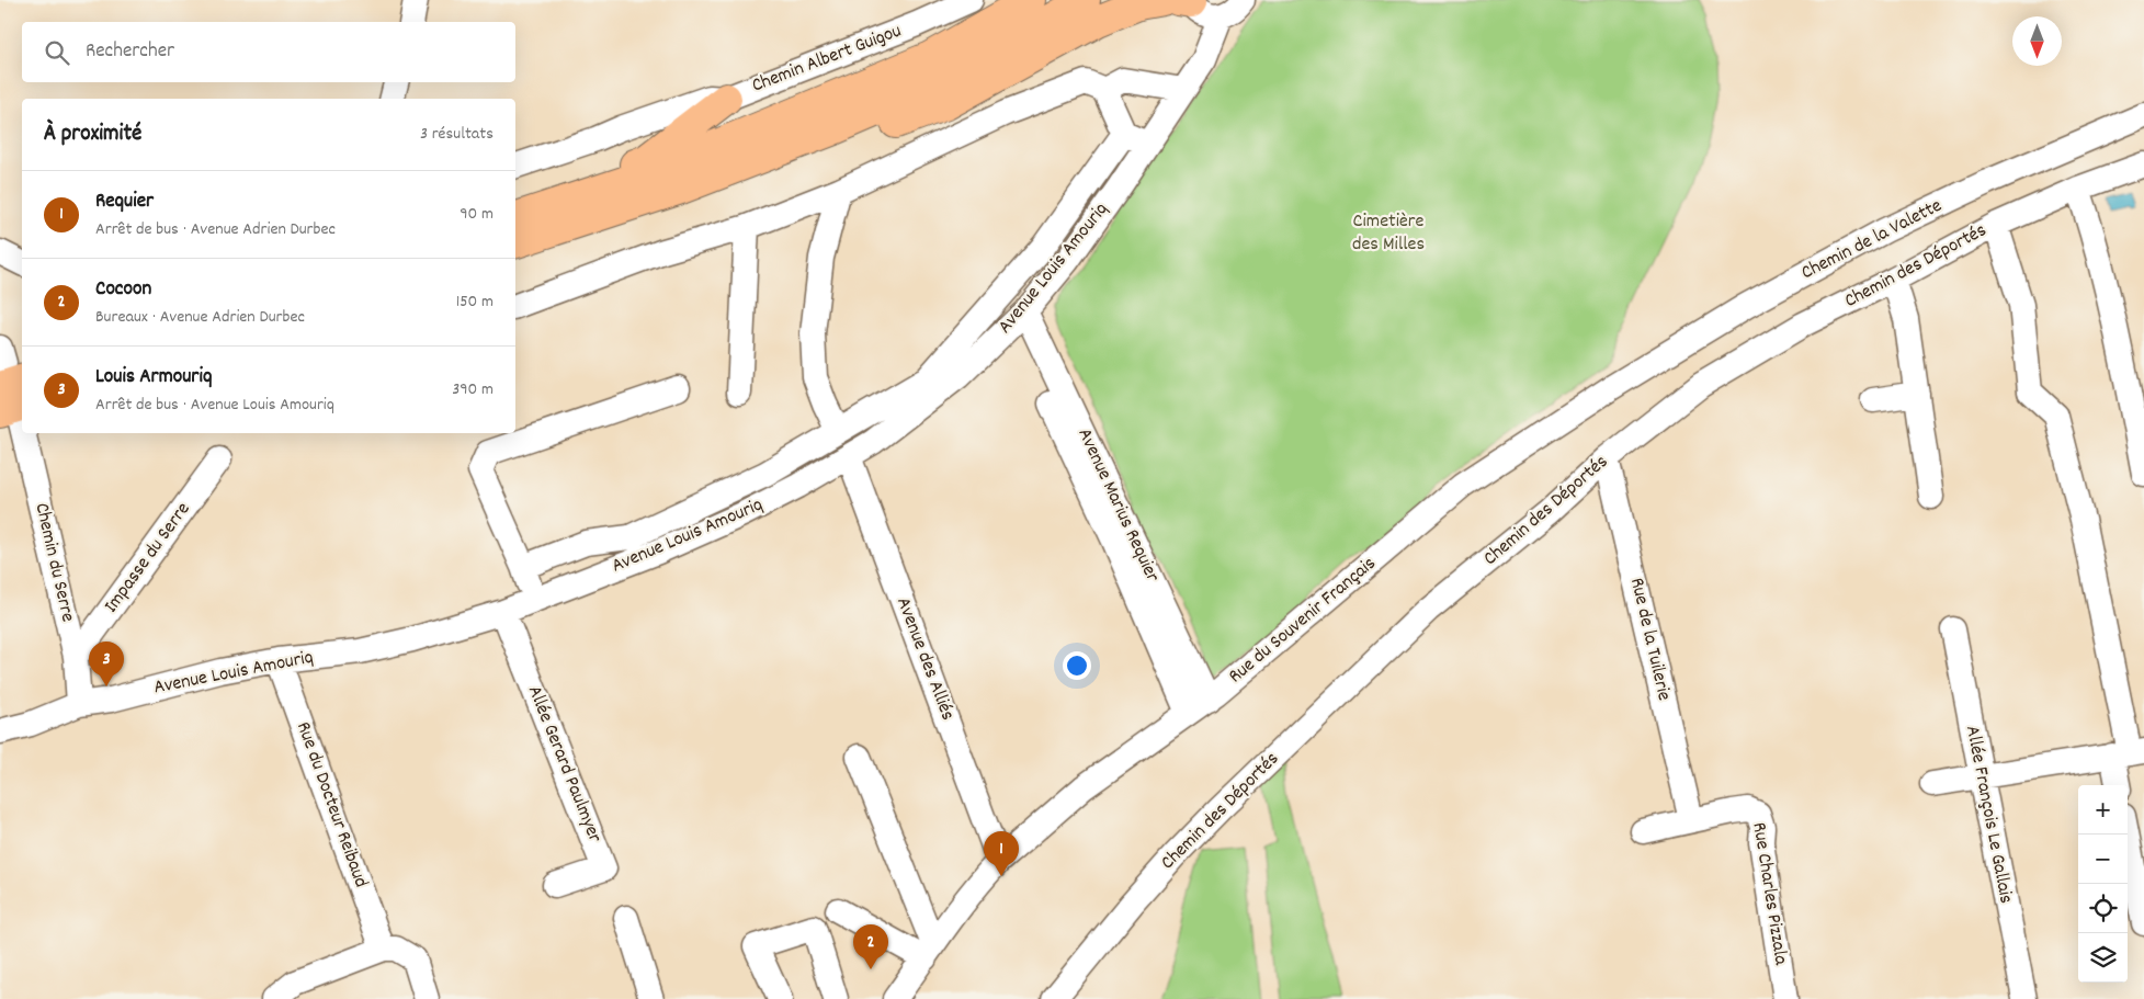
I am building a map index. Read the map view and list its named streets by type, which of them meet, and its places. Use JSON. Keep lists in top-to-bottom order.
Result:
{
  "streets": {
    "street": [
      "Chemin Albert Guigou",
      "Chemin de la Valette",
      "Chemin des Déportés",
      "Avenue Louis Amouriq",
      "Avenue Marius Requier",
      "Impasse du Serre",
      "Chemin du Serre",
      "Rue du Souvenir Français",
      "Rue de la Tuilerie",
      "Avenue des Alliés",
      "Allée Gerard Paulmyer",
      "Rue du Docteur Reibaud",
      "Allée François Le Gallais",
      "Rue Charles Pizzala"
    ]
  },
  "crossings": [
    ["Chemin de la Valette", "Rue du Souvenir Français"],
    ["Chemin des Déportés", "Rue de la Tuilerie"],
    ["Avenue Louis Amouriq", "Avenue Marius Requier"],
    ["Avenue Louis Amouriq", "Chemin du Serre"],
    ["Avenue Louis Amouriq", "Avenue des Alliés"],
    ["Avenue Louis Amouriq", "Allée Gerard Paulmyer"],
    ["Avenue Louis Amouriq", "Rue du Docteur Reibaud"],
    ["Avenue Marius Requier", "Rue du Souvenir Français"],
    ["Impasse du Serre", "Chemin du Serre"],
    ["Rue du Souvenir Français", "Avenue des Alliés"],
    ["Rue de la Tuilerie", "Rue Charles Pizzala"]
  ],
  "parks": ["Cimetière des Milles"],
  "north": "bottom",
  "page": {
    "search": "Rechercher",
    "heading": ["À proximité", "3 résultats"],
    "list": [
      {
        "mark": "1",
        "name": "Requier",
        "note": "Arrêt de bus · Avenue Adrien Durbec",
        "value": "90 m"
      },
      {
        "mark": "2",
        "name": "Cocoon",
        "note": "Bureaux · Avenue Adrien Durbec",
        "value": "150 m"
      },
      {
        "mark": "3",
        "name": "Louis Armouriq",
        "note": "Arrêt de bus · Avenue Louis Amouriq",
        "value": "390 m"
      }
    ],
    "pins": ["3", "1", "2"],
    "map_buttons": ["+", "−"]
  }
}
